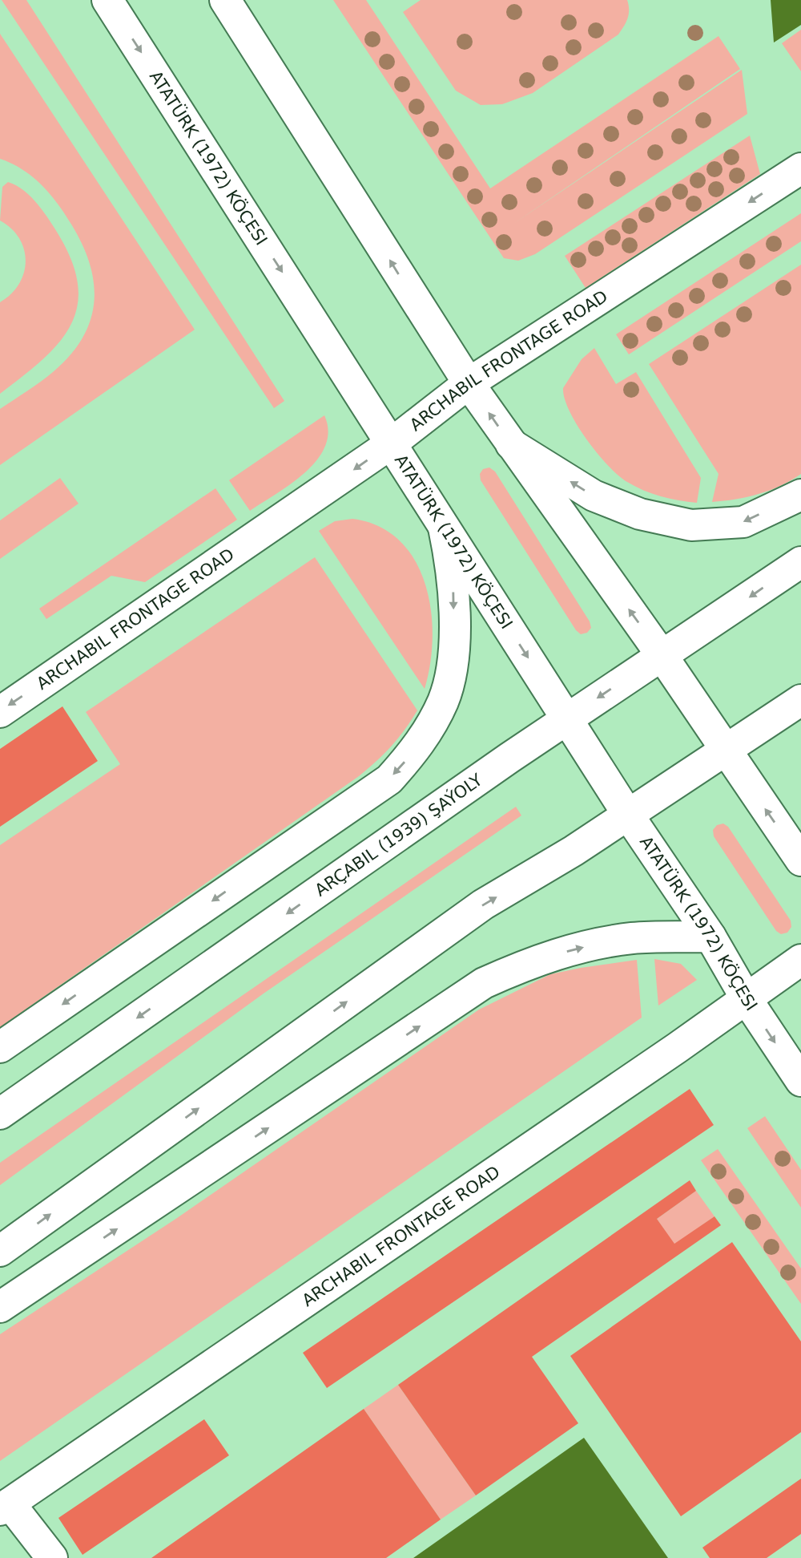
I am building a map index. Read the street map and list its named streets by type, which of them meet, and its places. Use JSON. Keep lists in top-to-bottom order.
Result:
{
  "streets": {
    "main road": ["ATATÜRK (1972) KÖÇESI", "ARCHABIL FRONTAGE ROAD", "ARÇABIL (1939) ŞAÝOLY"]
  },
  "crossings": [
    ["ATATÜRK (1972) KÖÇESI", "ARCHABIL FRONTAGE ROAD"],
    ["ATATÜRK (1972) KÖÇESI", "ARÇABIL (1939) ŞAÝOLY"]
  ],
  "one_way": ["ARCHABIL FRONTAGE ROAD"]
}
